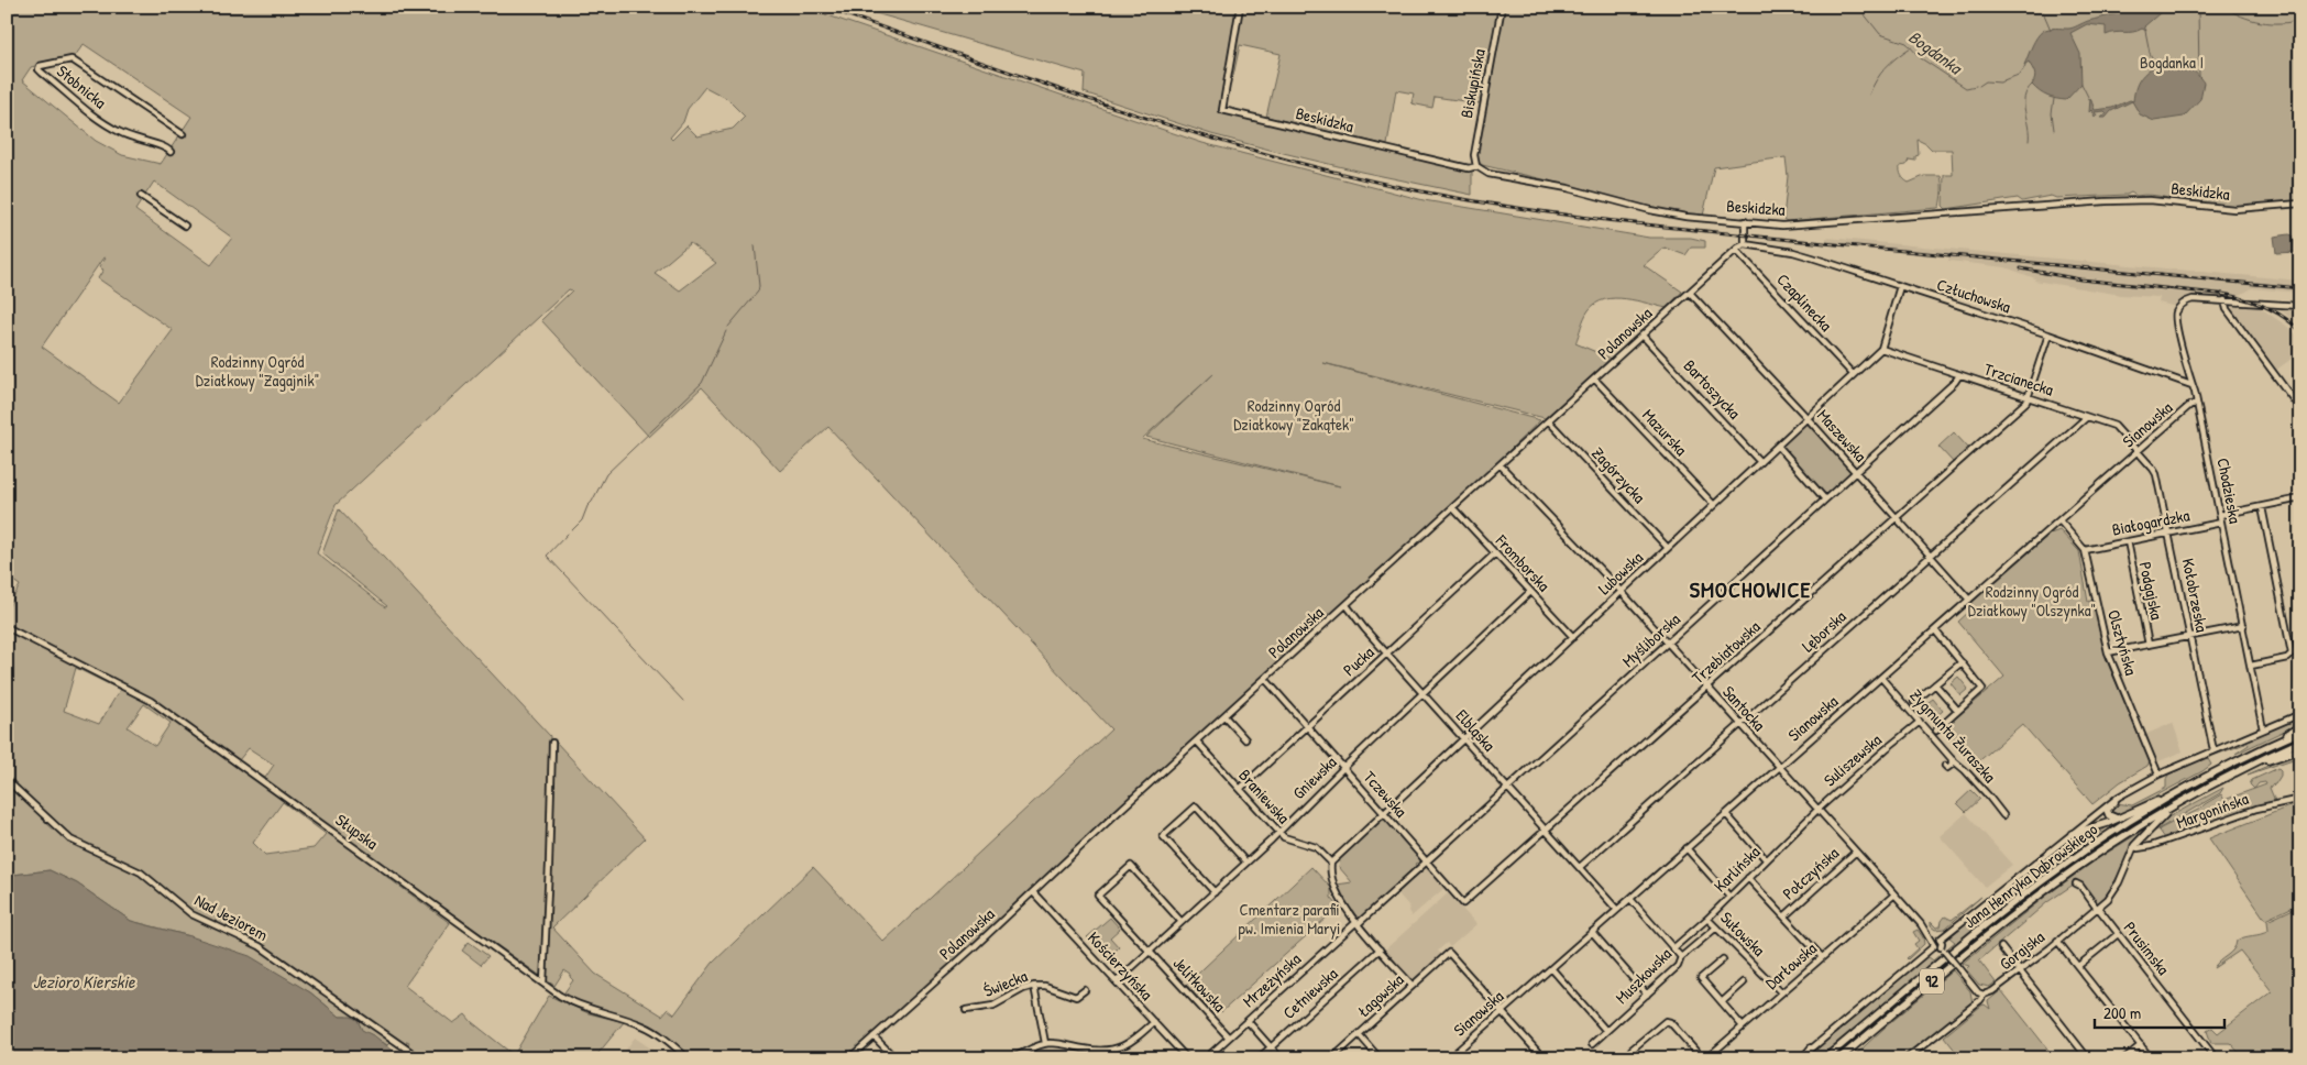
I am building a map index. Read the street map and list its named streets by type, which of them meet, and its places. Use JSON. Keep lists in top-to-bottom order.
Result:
{
  "streets": {
    "main road": ["Jana Henryka Dąbrowskiego", "92"],
    "street": [
      "Biskupińska",
      "Stobnicka",
      "Beskidzka",
      "Człuchowska",
      "Czaplinecka",
      "Polanowska",
      "Trzcianecka",
      "Bartoszycka",
      "Sianowska",
      "Mazurska",
      "Maszewska",
      "Zagórzycka",
      "Chodzieska",
      "Białogardzka",
      "Fromborska",
      "Lubowska",
      "Podgajska",
      "Kołobrzeska",
      "Lęborska",
      "Myśliborska",
      "Olsztyńska",
      "Trzebiatowska",
      "Pucka",
      "Santocka",
      "Elbląska",
      "Zygmunta Żuraszka",
      "Suliszewska",
      "Gniewska",
      "Tczewska",
      "Braniewska",
      "Margonińska",
      "Słupska",
      "Karlińska",
      "Połczyńska",
      "Nad Jeziorem",
      "Sułowska",
      "Prusimska",
      "Gorajska",
      "Kościerzyńska",
      "Darłowska",
      "Muszkowska",
      "Mrzeżyńska",
      "Świecka",
      "Jelitkowska",
      "Cetniewska",
      "Łagowska"
    ]
  },
  "crossings": [
    ["Biskupińska", "Beskidzka"],
    ["Człuchowska", "Polanowska"],
    ["Człuchowska", "Chodzieska"],
    ["Człuchowska", "Trzebiatowska"],
    ["Czaplinecka", "Polanowska"],
    ["Czaplinecka", "Lubowska"],
    ["Polanowska", "Bartoszycka"],
    ["Polanowska", "Mazurska"],
    ["Polanowska", "Maszewska"],
    ["Polanowska", "Zagórzycka"],
    ["Polanowska", "Fromborska"],
    ["Polanowska", "Santocka"],
    ["Polanowska", "Elbląska"],
    ["Polanowska", "Tczewska"],
    ["Polanowska", "Braniewska"],
    ["Polanowska", "Kościerzyńska"],
    ["Trzcianecka", "Sianowska"],
    ["Trzcianecka", "Lubowska"],
    ["Trzcianecka", "Kołobrzeska"],
    ["Trzcianecka", "Lęborska"],
    ["Trzcianecka", "Myśliborska"],
    ["Trzcianecka", "Trzebiatowska"],
    ["Bartoszycka", "Lubowska"],
    ["Sianowska", "Maszewska"],
    ["Sianowska", "Chodzieska"],
    ["Sianowska", "Kołobrzeska"],
    ["Sianowska", "Olsztyńska"],
    ["Sianowska", "Santocka"],
    ["Sianowska", "Elbląska"],
    ["Sianowska", "Zygmunta Żuraszka"],
    ["Sianowska", "Łagowska"],
    ["Mazurska", "Lubowska"],
    ["Maszewska", "Lubowska"],
    ["Maszewska", "Lęborska"],
    ["Maszewska", "Myśliborska"],
    ["Maszewska", "Trzebiatowska"],
    ["Zagórzycka", "Lubowska"],
    ["Chodzieska", "Białogardzka"],
    ["Chodzieska", "Jana Henryka Dąbrowskiego"],
    ["Białogardzka", "Podgajska"],
    ["Białogardzka", "Kołobrzeska"],
    ["Białogardzka", "Olsztyńska"],
    ["Fromborska", "Lubowska"],
    ["Fromborska", "Pucka"],
    ["Fromborska", "Gniewska"],
    ["Lubowska", "Santocka"],
    ["Lubowska", "Elbląska"],
    ["Lubowska", "Tczewska"],
    ["Lubowska", "Braniewska"],
    ["Kołobrzeska", "Jana Henryka Dąbrowskiego"],
    ["Lęborska", "Santocka"],
    ["Lęborska", "Elbląska"],
    ["Myśliborska", "Santocka"],
    ["Myśliborska", "Elbląska"],
    ["Myśliborska", "Tczewska"],
    ["Myśliborska", "Mrzeżyńska"],
    ["Olsztyńska", "Jana Henryka Dąbrowskiego"],
    ["Trzebiatowska", "Santocka"],
    ["Trzebiatowska", "Elbląska"],
    ["Trzebiatowska", "Tczewska"],
    ["Pucka", "Elbląska"],
    ["Pucka", "Tczewska"],
    ["Pucka", "Braniewska"],
    ["Santocka", "Suliszewska"],
    ["Santocka", "Karlińska"],
    ["Santocka", "Połczyńska"],
    ["Santocka", "Jana Henryka Dąbrowskiego"],
    ["Santocka", "Darłowska"],
    ["Elbląska", "Gniewska"],
    ["Zygmunta Żuraszka", "Suliszewska"],
    ["Suliszewska", "Karlińska"],
    ["Gniewska", "Tczewska"],
    ["Gniewska", "Braniewska"],
    ["Gniewska", "Kościerzyńska"],
    ["Gniewska", "Jelitkowska"],
    ["Margonińska", "Gorajska"],
    ["Karlińska", "Sułowska"],
    ["Jana Henryka Dąbrowskiego", "92"],
    ["Sułowska", "Darłowska"],
    ["Sułowska", "Muszkowska"],
    ["Prusimska", "Gorajska"],
    ["Mrzeżyńska", "Jelitkowska"]
  ],
  "districts": ["SMOCHOWICE"],
  "water": ["Bogdanka", "Jezioro Kierskie"],
  "parks": [
    "Bogdanka I",
    "Rodzinny Ogród Działkowy \"Zagajnik\"",
    "Rodzinny Ogród Działkowy \"Zakątek\"",
    "Rodzinny Ogród Działkowy \"Olszynka\"",
    "Cmentarz parafii pw. Imienia Maryi"
  ],
  "scale_bar": "200 m"
}
